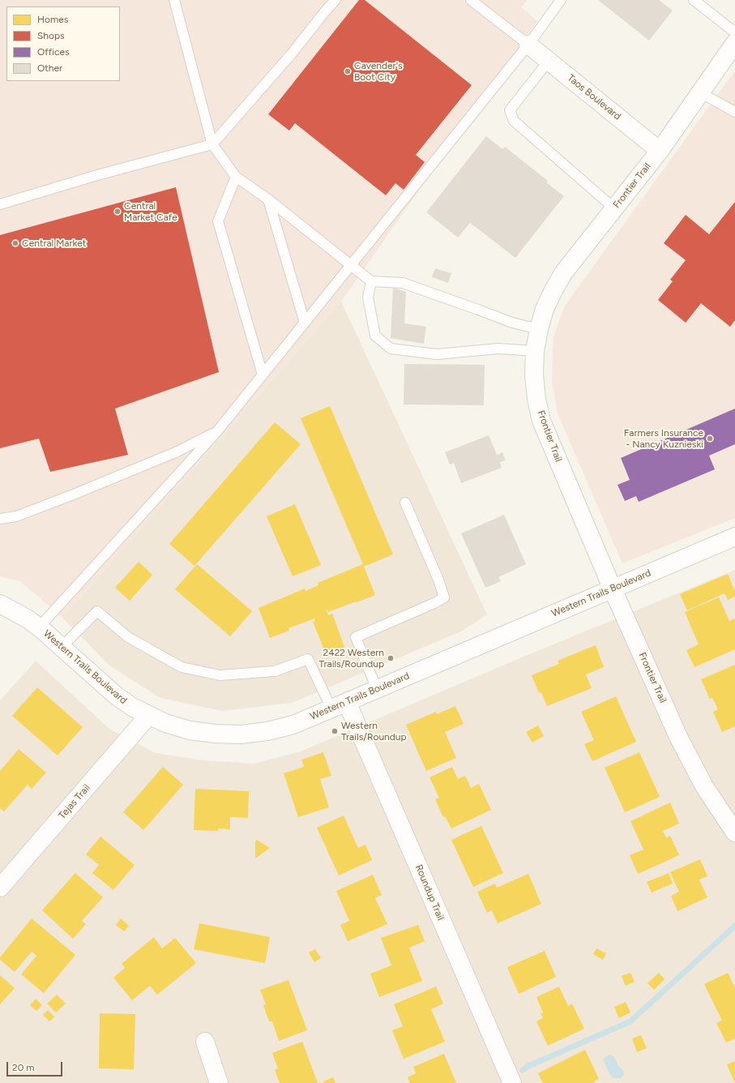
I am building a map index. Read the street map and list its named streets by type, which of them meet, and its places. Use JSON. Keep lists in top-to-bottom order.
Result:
{
  "streets": {
    "street": [
      "Taos Boulevard",
      "Frontier Trail",
      "Western Trails Boulevard",
      "Tejas Trail",
      "Roundup Trail"
    ]
  },
  "crossings": [
    ["Taos Boulevard", "Frontier Trail"],
    ["Frontier Trail", "Western Trails Boulevard"],
    ["Western Trails Boulevard", "Tejas Trail"],
    ["Western Trails Boulevard", "Roundup Trail"]
  ],
  "places": [
    "Cavender's Boot City",
    "Central Market Cafe",
    "Central Market",
    "Farmers Insurance - Nancy Kuznieski",
    "2422 Western Trails/Roundup",
    "Western Trails/Roundup"
  ],
  "legend": [
    "Homes",
    "Shops",
    "Offices",
    "Other"
  ],
  "scale_bar": "20 m"
}
